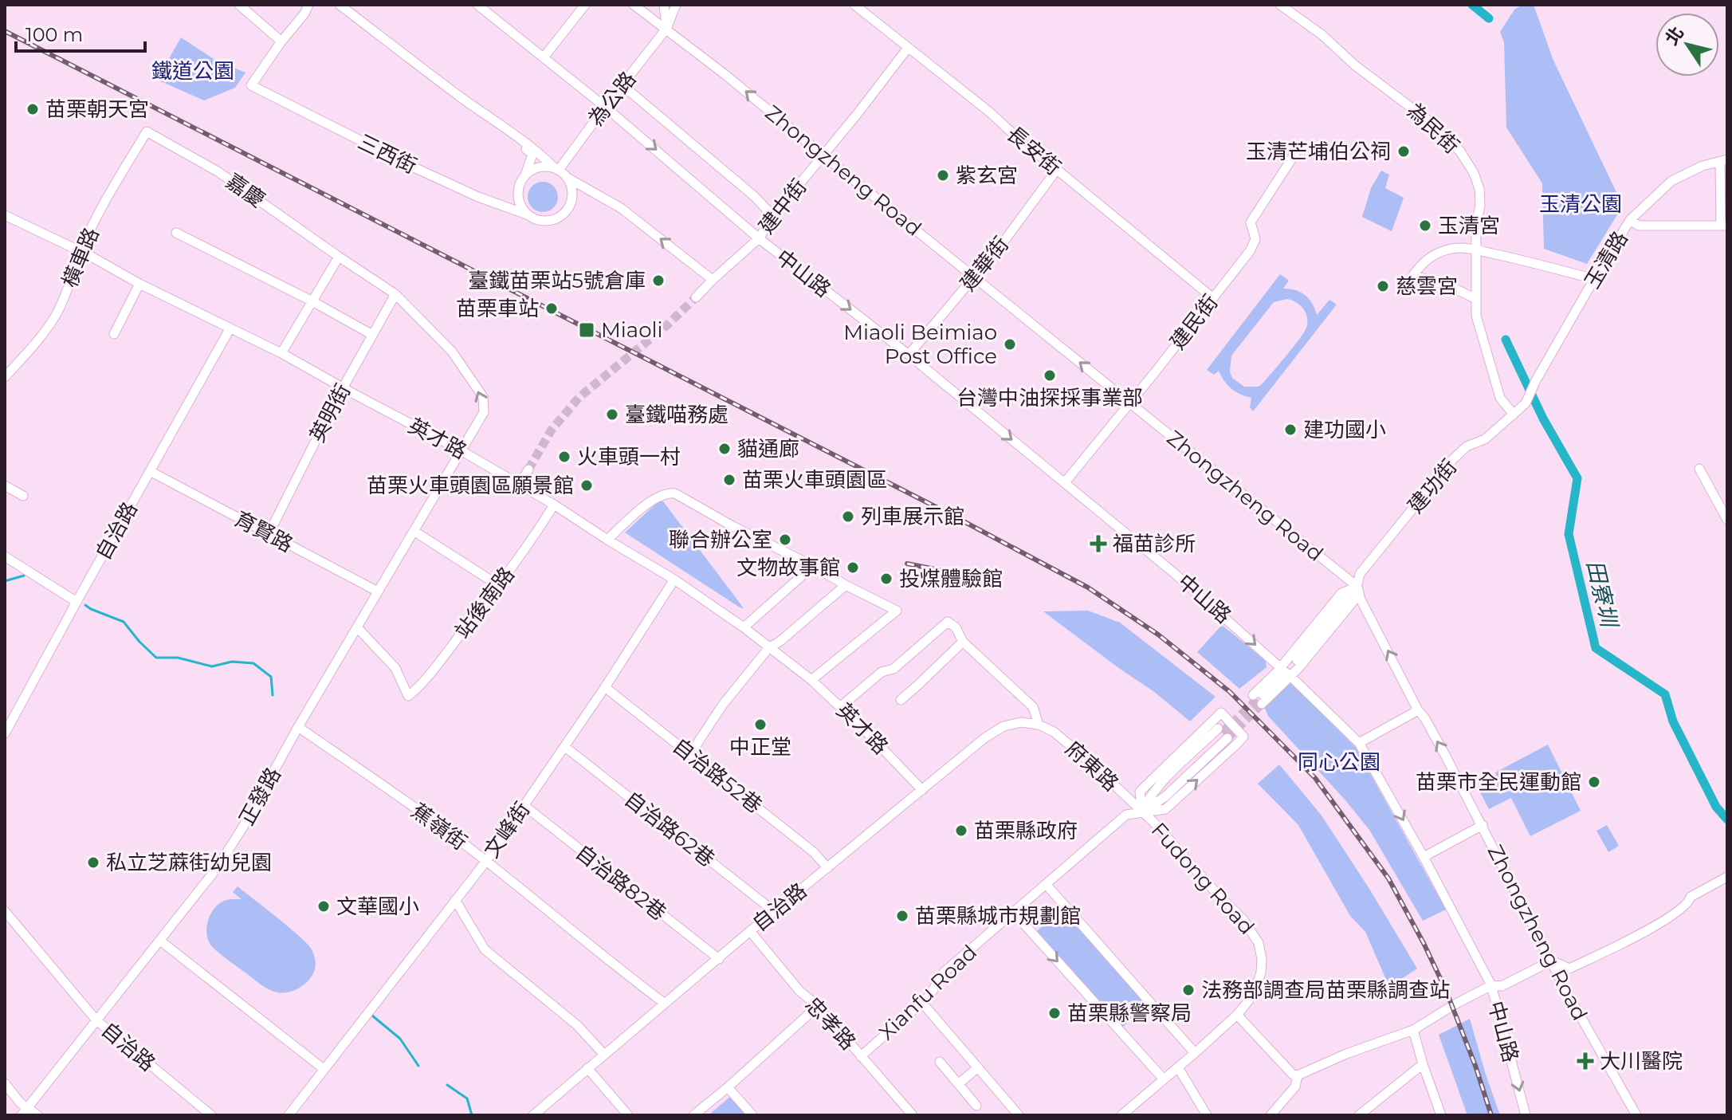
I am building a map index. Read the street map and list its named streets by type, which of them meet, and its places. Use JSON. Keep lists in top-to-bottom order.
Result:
{
  "streets": {
    "street": [
      "為公路",
      "為民街",
      "長安街",
      "三西街",
      "Zhongzheng Road",
      "嘉慶",
      "建中街",
      "橫車路",
      "玉清路",
      "建華街",
      "中山路",
      "建民街",
      "英明街",
      "英才路",
      "建功街",
      "自治路",
      "育賢路",
      "站後南路",
      "府東路",
      "自治路52巷",
      "正發路",
      "蕉嶺街",
      "自治路62巷",
      "文峰街",
      "Fudong Road",
      "自治路82巷",
      "Xianfu Road",
      "忠孝路"
    ]
  },
  "crossings": [
    ["為公路", "三西街"],
    ["為公路", "Zhongzheng Road"],
    ["為公路", "中山路"],
    ["為民街", "建功街"],
    ["長安街", "建中街"],
    ["長安街", "建華街"],
    ["長安街", "建民街"],
    ["Zhongzheng Road", "建中街"],
    ["Zhongzheng Road", "建華街"],
    ["Zhongzheng Road", "建民街"],
    ["Zhongzheng Road", "建功街"],
    ["嘉慶", "橫車路"],
    ["嘉慶", "英明街"],
    ["嘉慶", "英才路"],
    ["嘉慶", "正發路"],
    ["建中街", "中山路"],
    ["橫車路", "英才路"],
    ["玉清路", "建功街"],
    ["建華街", "中山路"],
    ["中山路", "建民街"],
    ["英明街", "英才路"],
    ["英明街", "育賢路"],
    ["英才路", "自治路"],
    ["英才路", "站後南路"],
    ["英才路", "正發路"],
    ["英才路", "文峰街"],
    ["自治路", "育賢路"],
    ["自治路", "府東路"],
    ["自治路", "自治路52巷"],
    ["自治路", "正發路"],
    ["自治路", "蕉嶺街"],
    ["自治路", "自治路62巷"],
    ["自治路", "自治路82巷"],
    ["自治路", "忠孝路"],
    ["育賢路", "正發路"],
    ["站後南路", "正發路"],
    ["府東路", "Fudong Road"],
    ["府東路", "Xianfu Road"],
    ["自治路52巷", "文峰街"],
    ["正發路", "蕉嶺街"],
    ["蕉嶺街", "文峰街"],
    ["自治路62巷", "文峰街"],
    ["文峰街", "自治路82巷"],
    ["Fudong Road", "Xianfu Road"],
    ["Xianfu Road", "忠孝路"]
  ],
  "one_way": ["Zhongzheng Road"],
  "water": ["田寮圳"],
  "parks": ["鐵道公園", "玉清公園", "同心公園"],
  "places": {
    "other": [
      "苗栗朝天宮",
      "玉清芒埔伯公祠",
      "紫玄宮",
      "玉清宮",
      "臺鐵苗栗站5號倉庫",
      "慈雲宮",
      "苗栗車站",
      "Miaoli Beimiao Post Office",
      "台灣中油探採事業部",
      "臺鐵喵務處",
      "建功國小",
      "貓通廊",
      "火車頭一村",
      "苗栗火車頭園區",
      "苗栗火車頭園區願景館",
      "列車展示館",
      "聯合辦公室",
      "文物故事館",
      "投煤體驗館",
      "中正堂",
      "苗栗市全民運動館",
      "苗栗縣政府",
      "私立芝蔴街幼兒園",
      "文華國小",
      "苗栗縣城市規劃館",
      "法務部調查局苗栗縣調查站",
      "苗栗縣警察局"
    ],
    "transit": ["Miaoli"],
    "health": ["福苗診所", "大川醫院"]
  },
  "scale_bar": "100 m",
  "north": "top left"
}
